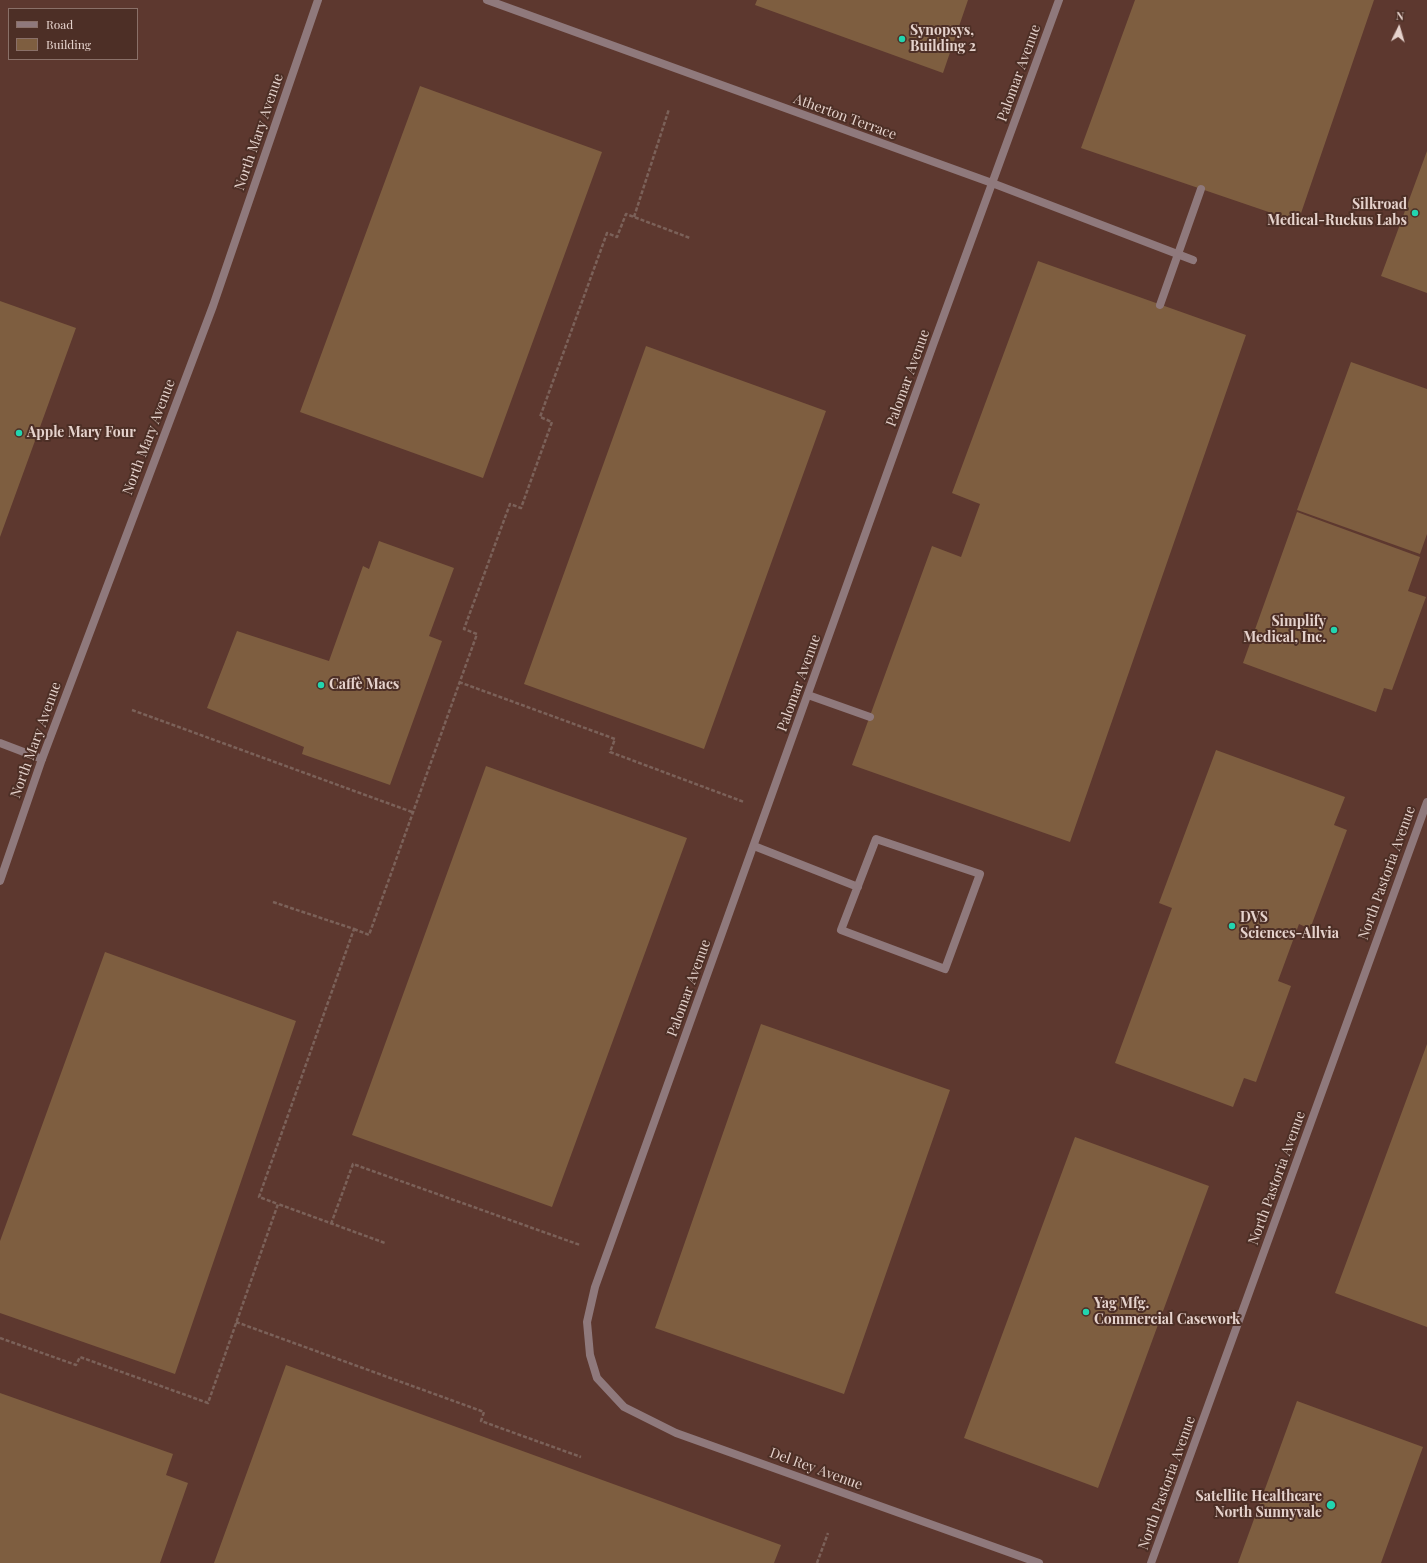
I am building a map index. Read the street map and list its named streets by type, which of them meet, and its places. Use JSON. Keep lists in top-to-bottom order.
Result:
{
  "streets": {
    "street": [
      "Palomar Avenue",
      "Atherton Terrace",
      "North Mary Avenue",
      "North Pastoria Avenue",
      "Del Rey Avenue"
    ]
  },
  "crossings": [
    ["Palomar Avenue", "Atherton Terrace"],
    ["Palomar Avenue", "Del Rey Avenue"]
  ],
  "places": [
    "Synopsys, Building 2",
    "Silkroad Medical-Ruckus Labs",
    "Apple Mary Four",
    "Simplify Medical, Inc.",
    "Caffè Macs",
    "DVS Sciences-Allvia",
    "Yag Mfg. Commercial Casework",
    "Satellite Healthcare North Sunnyvale"
  ],
  "legend": ["Road", "Building"],
  "north": "top"
}
